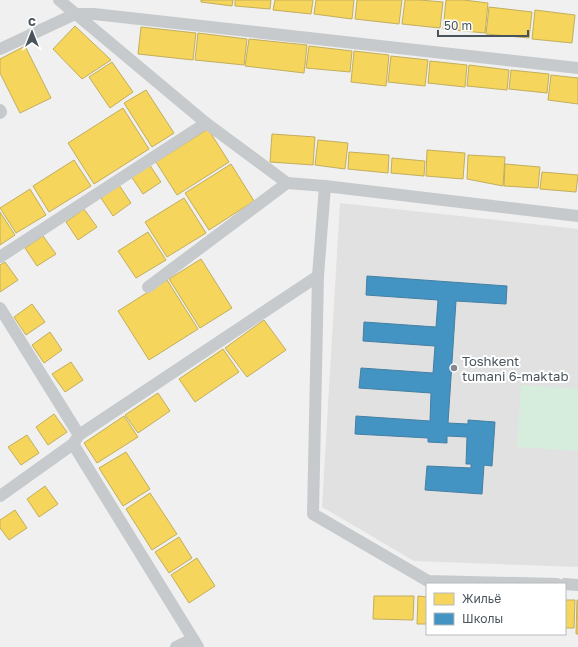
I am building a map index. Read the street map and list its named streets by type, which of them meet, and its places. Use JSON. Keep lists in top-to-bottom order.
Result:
{
  "places": ["Toshkent tumani 6-maktab"],
  "legend": ["Жильё", "Школы"],
  "scale_bar": "50 m",
  "north": "top"
}
